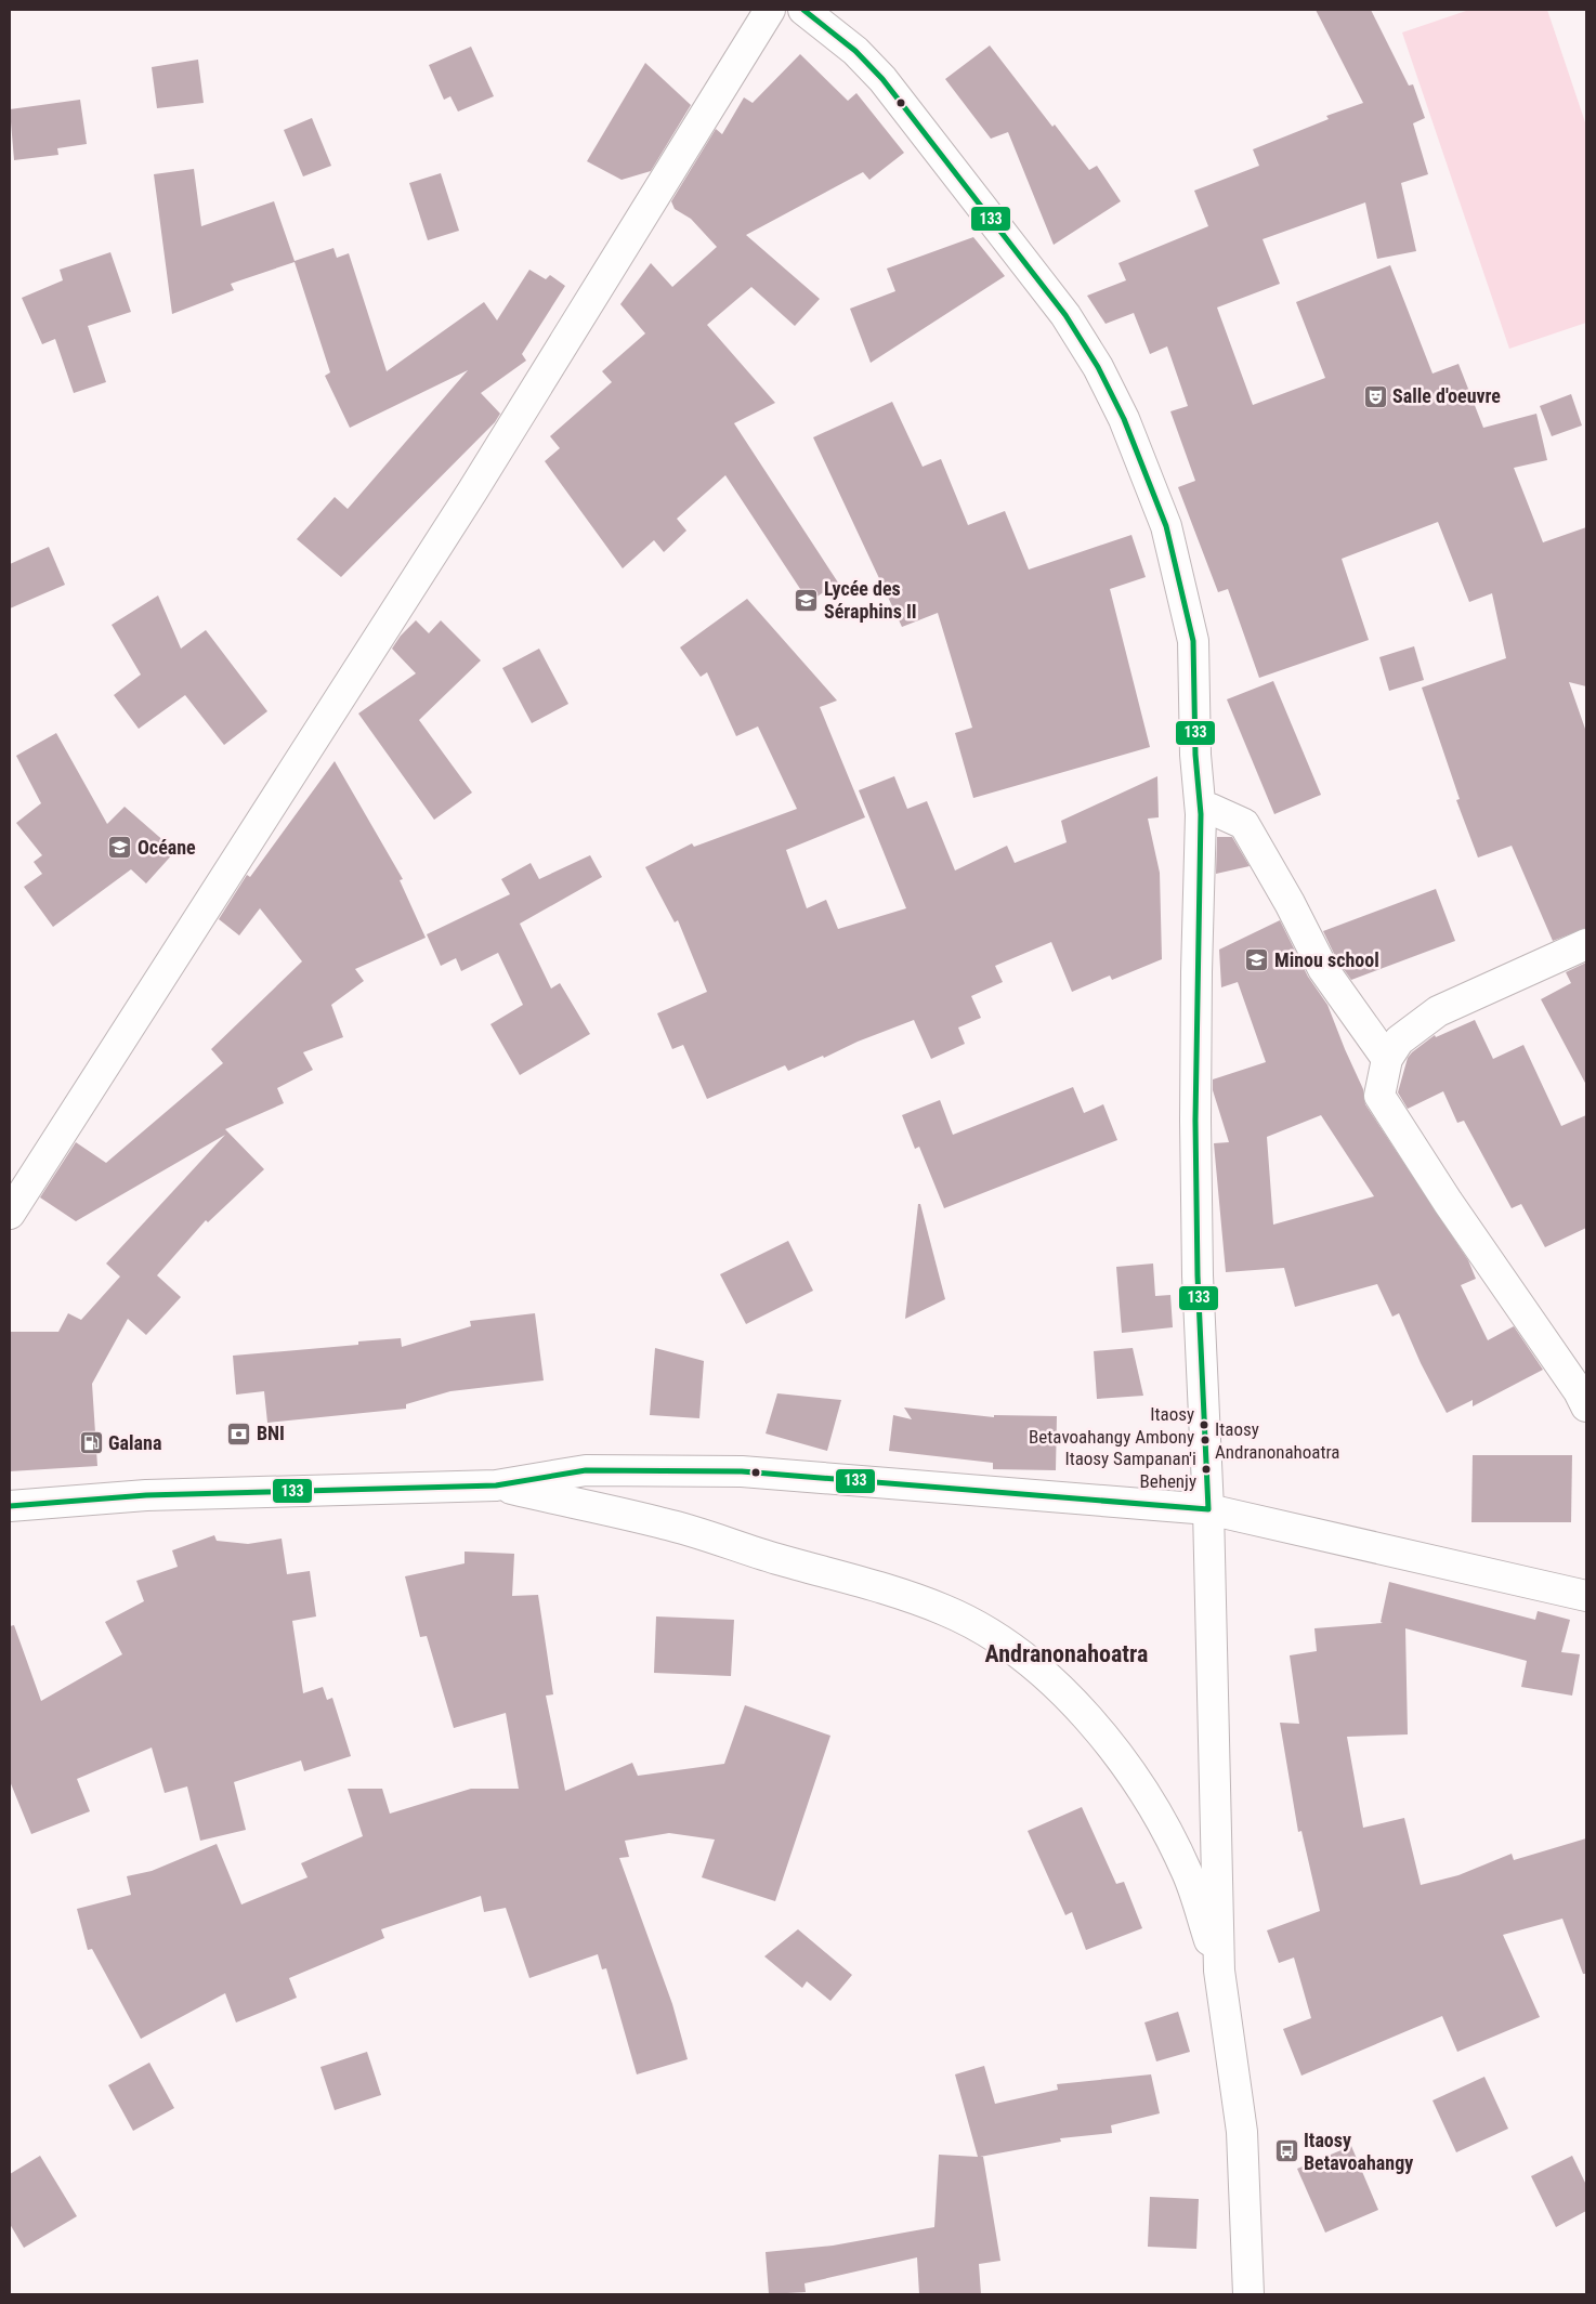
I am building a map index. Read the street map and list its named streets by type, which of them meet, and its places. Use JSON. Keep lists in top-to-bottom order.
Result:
{
  "districts": ["Andranonahoatra"],
  "places": {
    "theatre": ["Salle d'oeuvre"],
    "school or university": ["Lycée des Séraphins II", "Océane", "Minou school"],
    "other": ["Itaosy Betavoahangy Ambony", "Itaosy Andranonahoatra", "Itaosy Sampanan'i Behenjy"],
    "bank": ["BNI"],
    "fuel station": ["Galana"],
    "bus stop": ["Itaosy Betavoahangy"]
  },
  "lines": ["transit line 133"]
}
